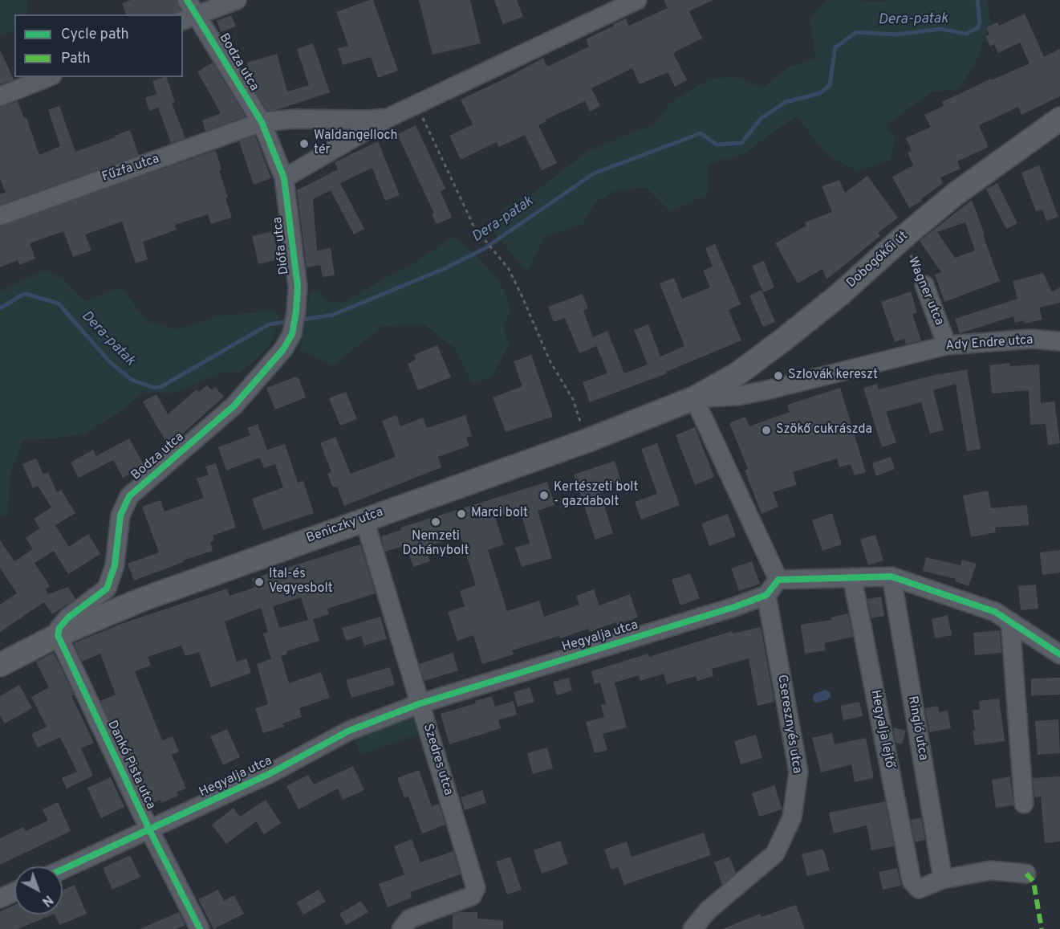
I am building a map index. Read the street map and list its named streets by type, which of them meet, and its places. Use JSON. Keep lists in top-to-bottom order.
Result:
{
  "streets": {
    "main road": ["Dobogókői út", "Beniczky utca"],
    "street": [
      "Bodza utca",
      "Fűzfa utca",
      "Diófa utca",
      "Wagner utca",
      "Ady Endre utca",
      "Hegyalja utca",
      "Cseresznyés utca",
      "Ringló utca",
      "Hegyalja lejtő",
      "Szedres utca",
      "Dankó Pista utca"
    ]
  },
  "crossings": [
    ["Bodza utca", "Fűzfa utca"],
    ["Bodza utca", "Diófa utca"],
    ["Bodza utca", "Beniczky utca"],
    ["Bodza utca", "Dankó Pista utca"],
    ["Dobogókői út", "Wagner utca"],
    ["Dobogókői út", "Ady Endre utca"],
    ["Dobogókői út", "Beniczky utca"],
    ["Wagner utca", "Ady Endre utca"],
    ["Ady Endre utca", "Beniczky utca"],
    ["Beniczky utca", "Szedres utca"],
    ["Beniczky utca", "Dankó Pista utca"],
    ["Hegyalja utca", "Cseresznyés utca"],
    ["Hegyalja utca", "Szedres utca"],
    ["Hegyalja utca", "Dankó Pista utca"],
    ["Ringló utca", "Hegyalja lejtő"]
  ],
  "water": ["Dera-patak"],
  "places": [
    "Waldangelloch tér",
    "Szlovák kereszt",
    "Szökő cukrászda",
    "Kertészeti bolt - gazdabolt",
    "Marci bolt",
    "Nemzeti Dohánybolt",
    "Ital-és Vegyesbolt"
  ],
  "legend": ["Cycle path", "Path"],
  "north": "bottom right"
}
